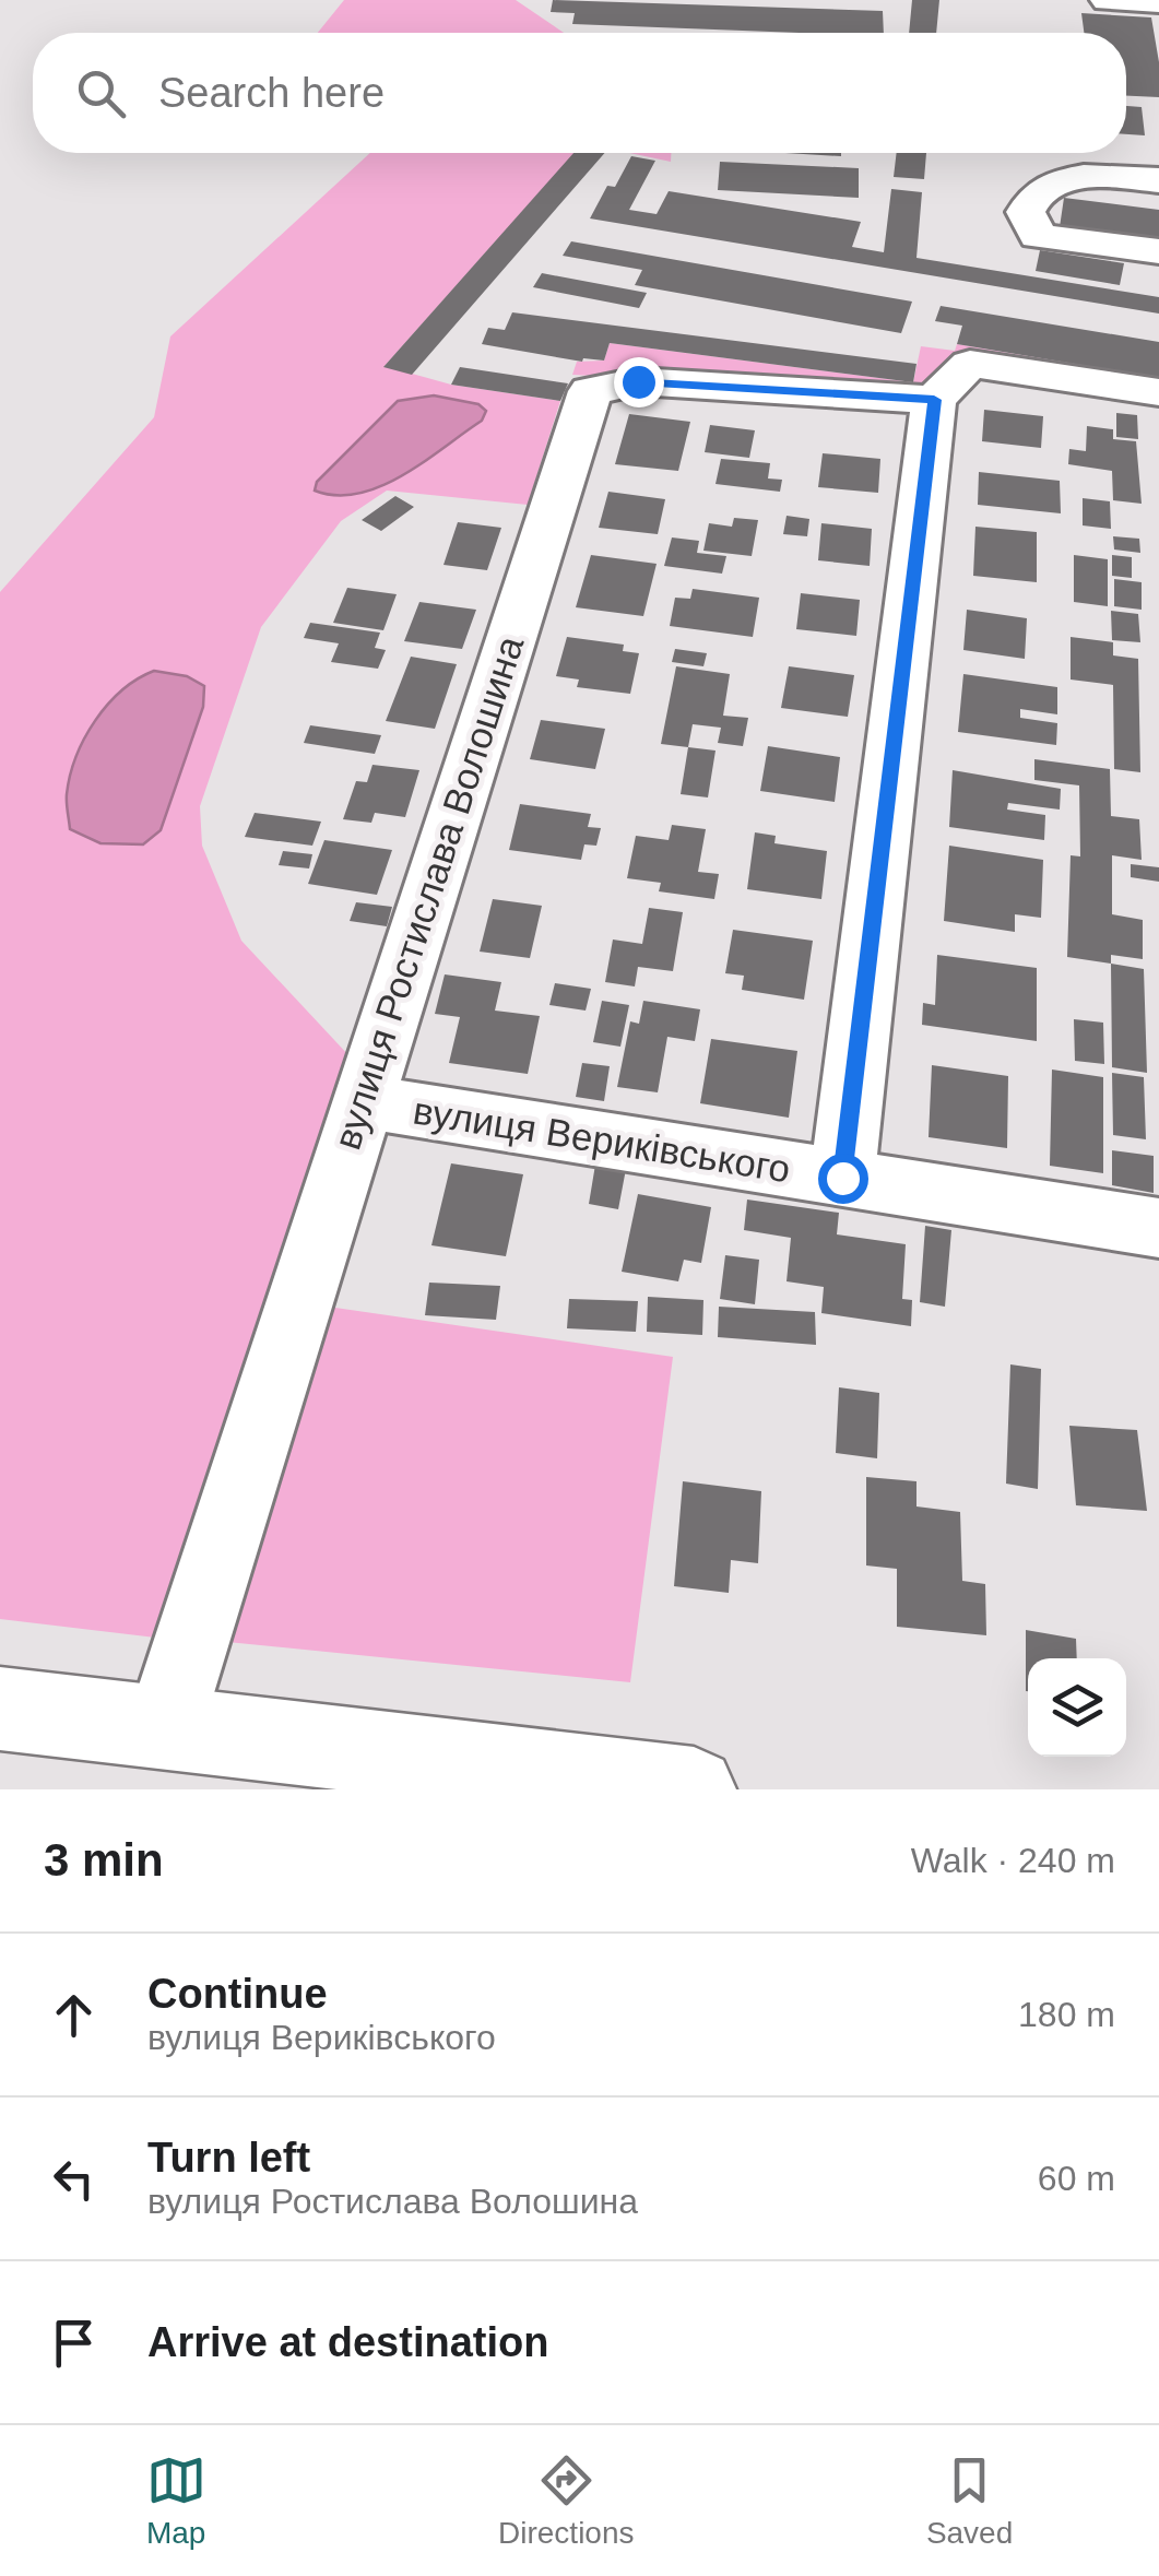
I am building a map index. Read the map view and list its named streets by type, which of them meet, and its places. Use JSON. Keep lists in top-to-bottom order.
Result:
{
  "streets": {
    "street": ["вулиця Ростислава Волошина", "вулиця Вериківського"]
  },
  "crossings": [
    ["вулиця Ростислава Волошина", "вулиця Вериківського"]
  ],
  "page": {
    "search": "Search here",
    "heading": ["3 min", "Walk · 240 m"],
    "list": [
      ["Continue", "вулиця Вериківського", "180 m"],
      ["Turn left", "вулиця Ростислава Волошина", "60 m"],
      "Arrive at destination"
    ],
    "nav": ["Map", "Directions", "Saved"]
  }
}
